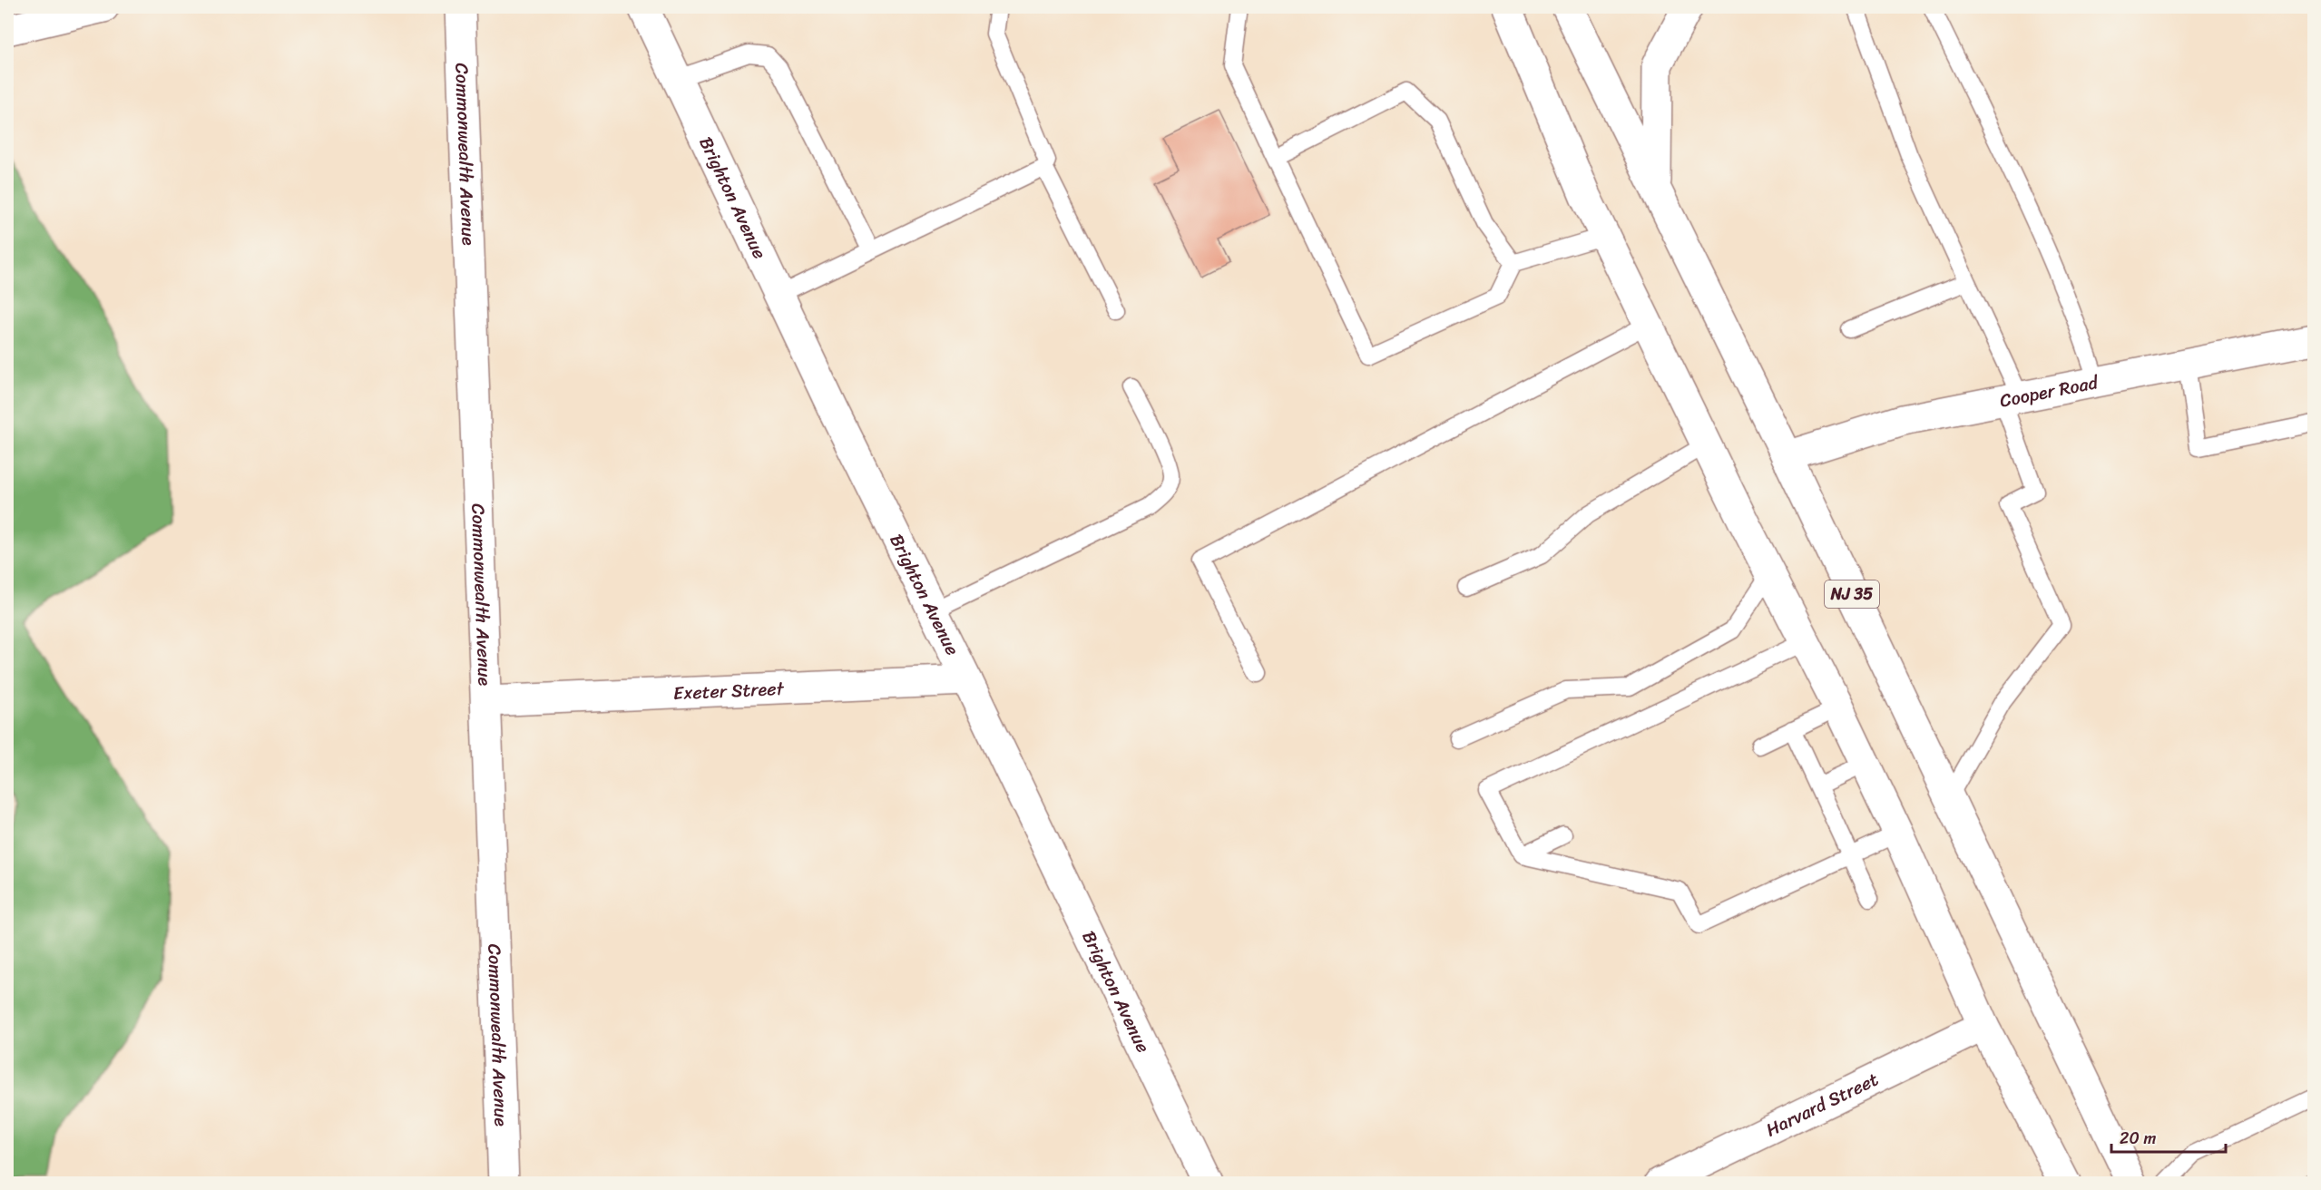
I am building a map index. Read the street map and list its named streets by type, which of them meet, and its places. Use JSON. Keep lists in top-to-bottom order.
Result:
{
  "streets": {
    "main road": [
      "Commonwealth Avenue",
      "Brighton Avenue",
      "Cooper Road",
      "NJ 35",
      "Exeter Street",
      "Harvard Street"
    ]
  },
  "crossings": [
    ["Commonwealth Avenue", "Exeter Street"],
    ["Brighton Avenue", "Exeter Street"],
    ["Cooper Road", "NJ 35"]
  ],
  "scale_bar": "20 m"
}
